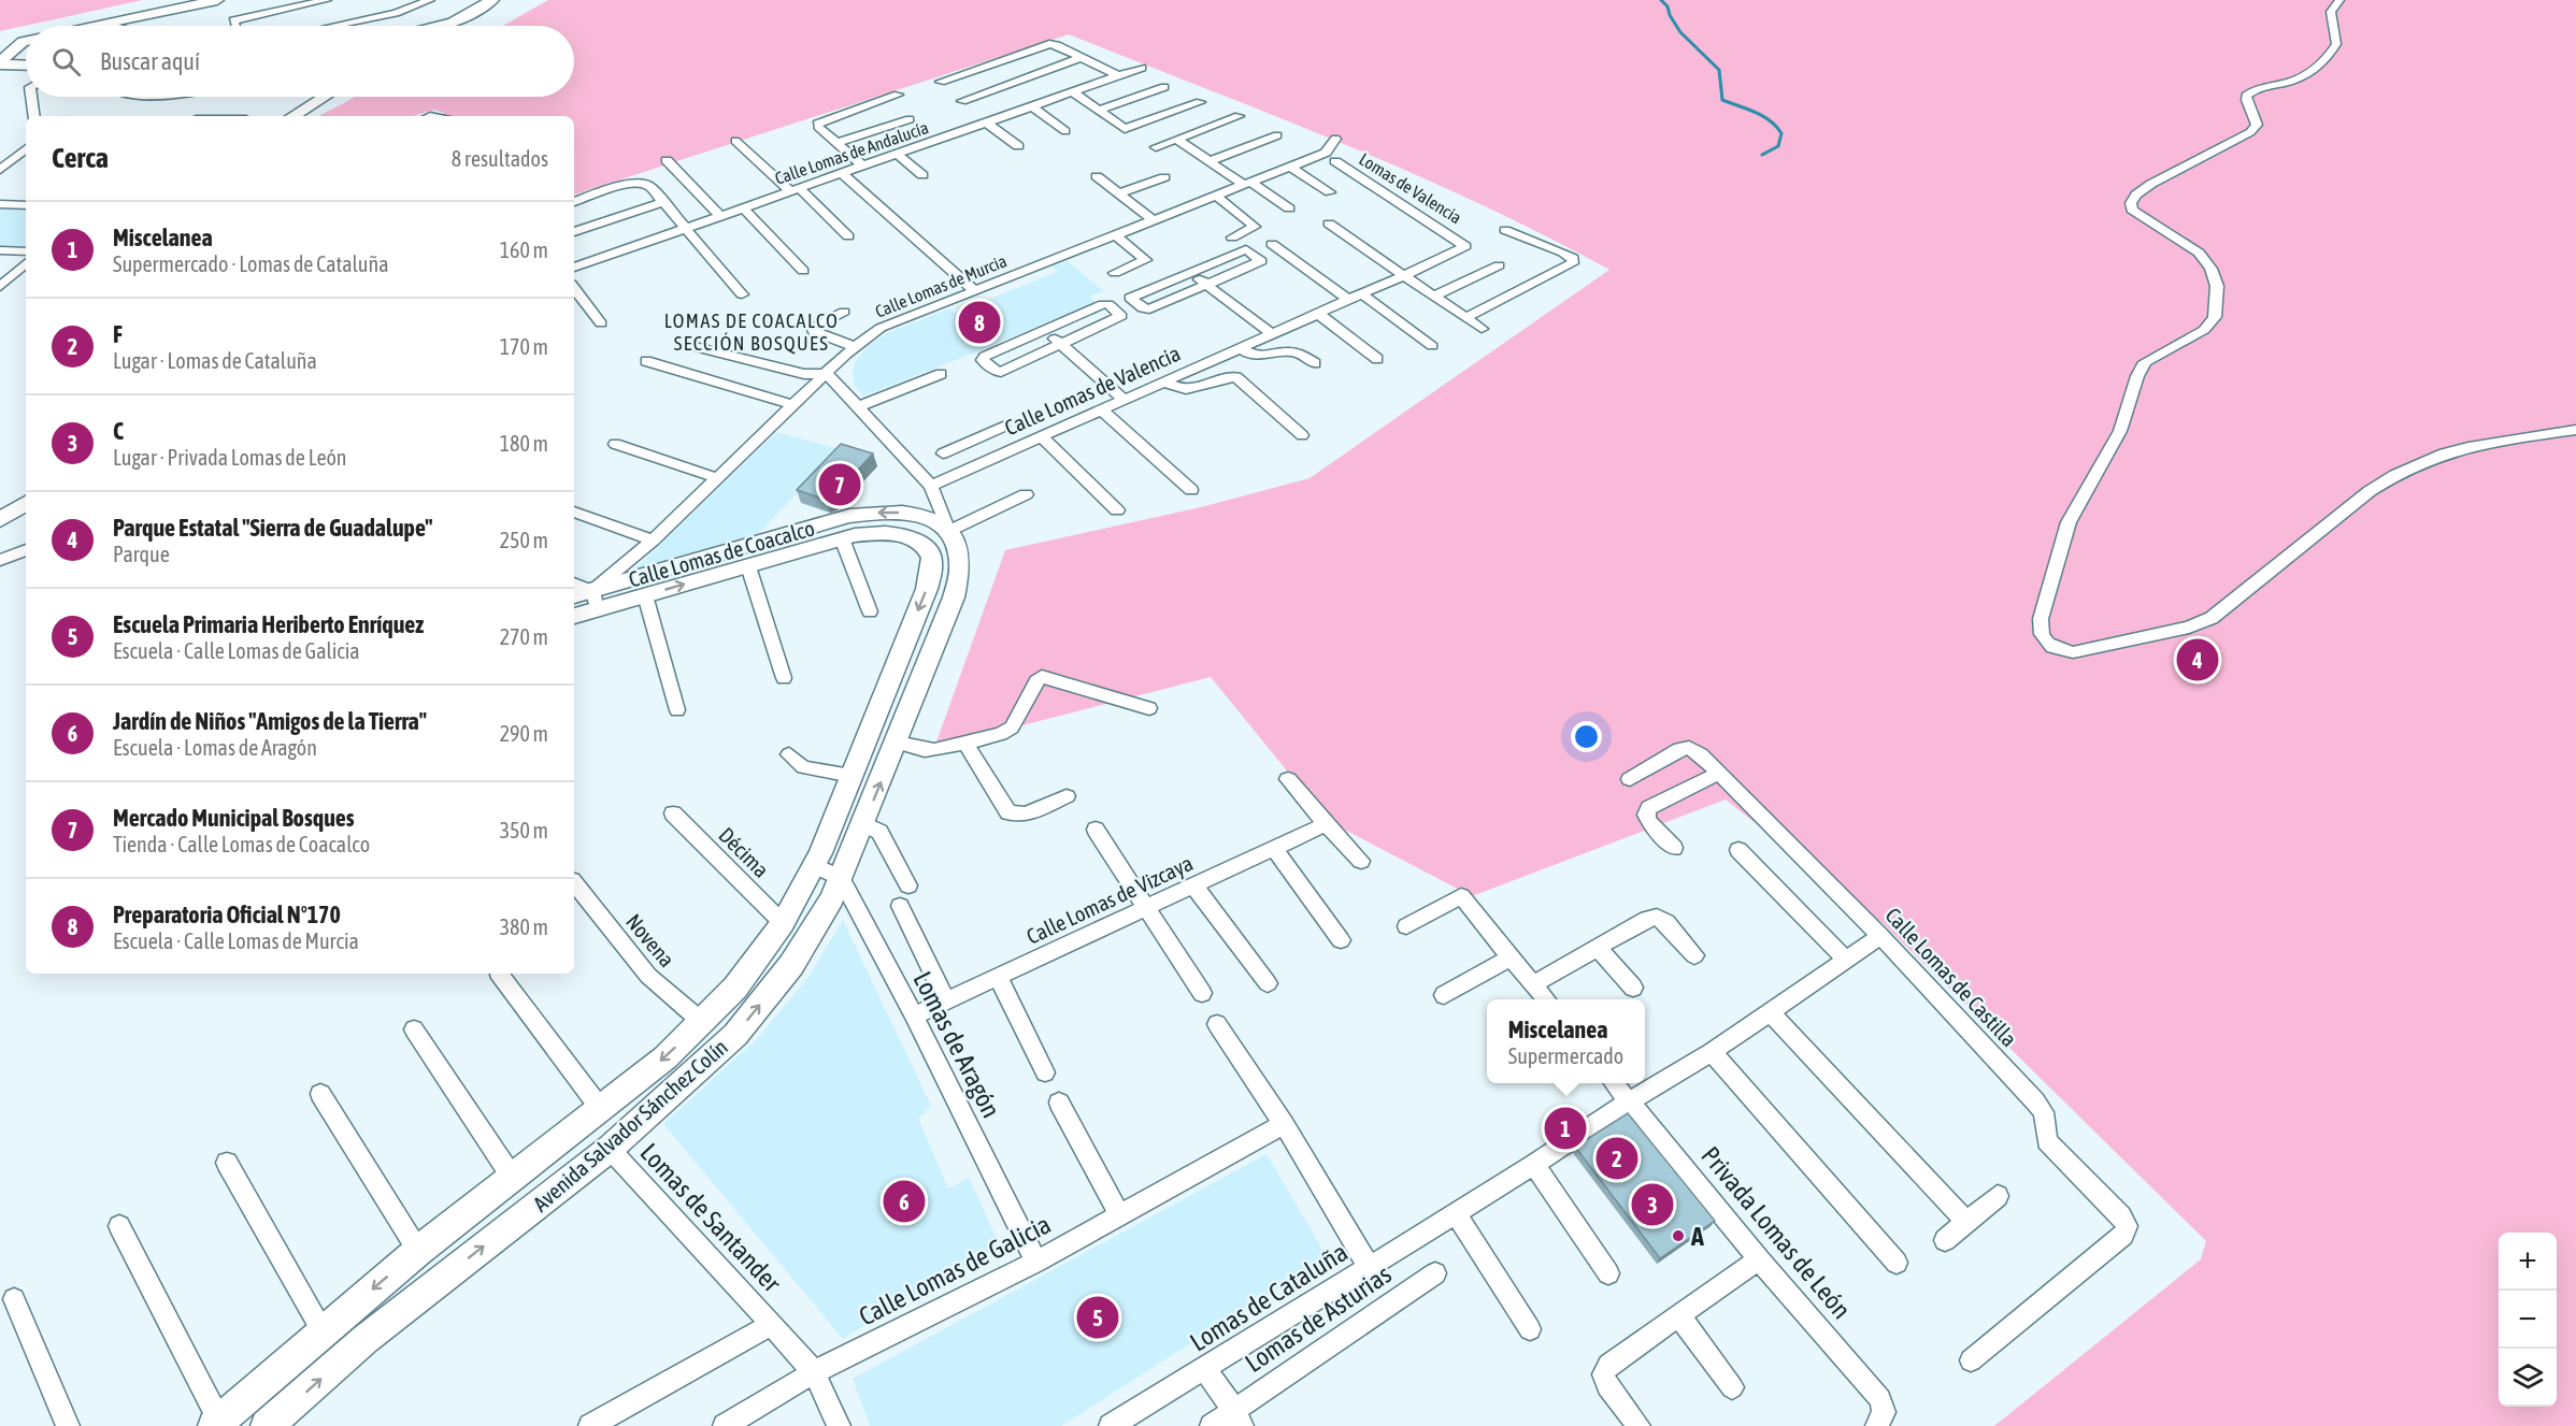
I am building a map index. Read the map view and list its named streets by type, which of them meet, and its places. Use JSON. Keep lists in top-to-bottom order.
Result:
{
  "streets": {
    "street": [
      "Calle Lomas de Andalucía",
      "Lomas de Valencia",
      "Calle Lomas de Murcia",
      "Calle Lomas de Valencia",
      "Calle Lomas de Coacalco",
      "Décima",
      "Calle Lomas de Vizcaya",
      "Novena",
      "Calle Lomas de Castilla",
      "Lomas de Aragón",
      "Avenida Salvador Sánchez Colín",
      "Lomas de Santander",
      "Privada Lomas de León",
      "Calle Lomas de Galicia",
      "Lomas de Cataluña",
      "Lomas de Asturias"
    ]
  },
  "crossings": [
    ["Lomas de Valencia", "Calle Lomas de Valencia"],
    ["Calle Lomas de Murcia", "Calle Lomas de Coacalco"],
    ["Calle Lomas de Coacalco", "Avenida Salvador Sánchez Colín"],
    ["Décima", "Avenida Salvador Sánchez Colín"],
    ["Calle Lomas de Vizcaya", "Lomas de Aragón"],
    ["Novena", "Avenida Salvador Sánchez Colín"],
    ["Calle Lomas de Castilla", "Lomas de Cataluña"],
    ["Lomas de Aragón", "Avenida Salvador Sánchez Colín"],
    ["Lomas de Aragón", "Calle Lomas de Galicia"],
    ["Avenida Salvador Sánchez Colín", "Lomas de Santander"],
    ["Lomas de Santander", "Calle Lomas de Galicia"],
    ["Privada Lomas de León", "Lomas de Cataluña"]
  ],
  "districts": ["LOMAS DE COACALCO SECCIÓN BOSQUES"],
  "places": ["A"],
  "page": {
    "search": "Buscar aquí",
    "heading": ["Cerca", "8 resultados"],
    "list": [
      {
        "mark": "1",
        "name": "Miscelanea",
        "note": "Supermercado · Lomas de Cataluña",
        "value": "160 m"
      },
      {
        "mark": "2",
        "name": "F",
        "note": "Lugar · Lomas de Cataluña",
        "value": "170 m"
      },
      {
        "mark": "3",
        "name": "C",
        "note": "Lugar · Privada Lomas de León",
        "value": "180 m"
      },
      {
        "mark": "4",
        "name": "Parque Estatal \"Sierra de Guadalupe\"",
        "note": "Parque",
        "value": "250 m"
      },
      {
        "mark": "5",
        "name": "Escuela Primaria Heriberto Enríquez",
        "note": "Escuela · Calle Lomas de Galicia",
        "value": "270 m"
      },
      {
        "mark": "6",
        "name": "Jardín de Niños \"Amigos de la Tierra\"",
        "note": "Escuela · Lomas de Aragón",
        "value": "290 m"
      },
      {
        "mark": "7",
        "name": "Mercado Municipal Bosques",
        "note": "Tienda · Calle Lomas de Coacalco",
        "value": "350 m"
      },
      {
        "mark": "8",
        "name": "Preparatoria Oficial N°170",
        "note": "Escuela · Calle Lomas de Murcia",
        "value": "380 m"
      }
    ],
    "pins": [
      "8",
      "7",
      "4",
      "1",
      "2",
      "6",
      "3",
      "5"
    ],
    "popup": ["Miscelanea", "Supermercado"],
    "map_buttons": ["+", "−"]
  }
}
